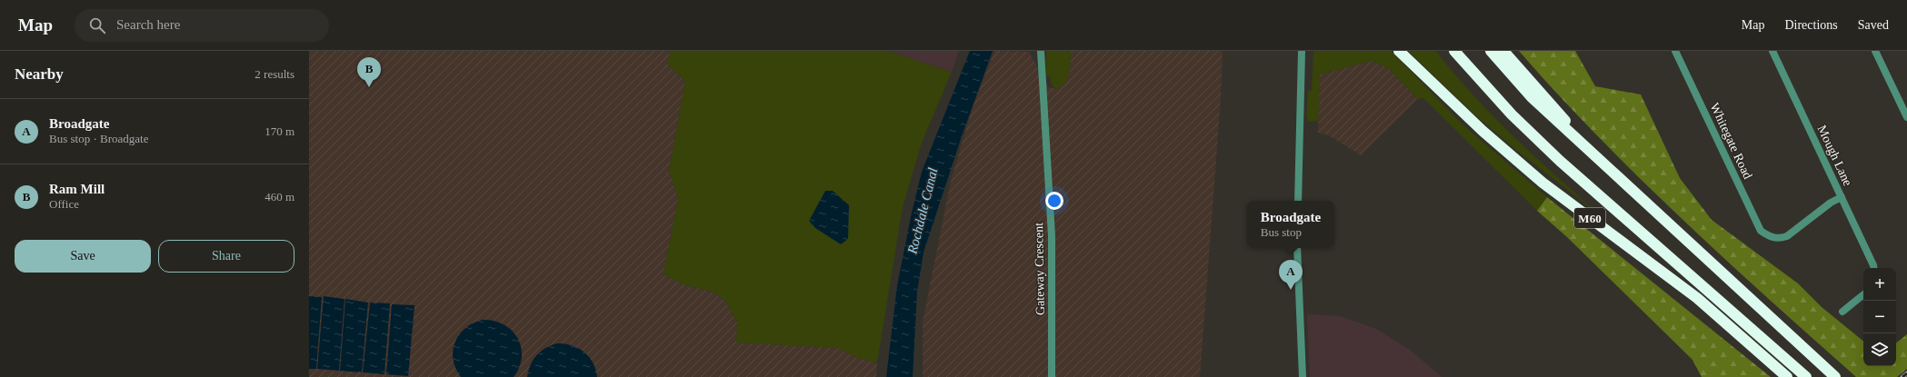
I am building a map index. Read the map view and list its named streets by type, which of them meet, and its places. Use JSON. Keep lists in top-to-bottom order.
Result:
{
  "streets": {
    "highway": ["M60"],
    "street": ["Whitegate Road", "Mough Lane", "Gateway Crescent"]
  },
  "crossings": [
    ["Whitegate Road", "Mough Lane"]
  ],
  "water": ["Rochdale Canal"],
  "page": {
    "header": "Map",
    "search": "Search here",
    "nav": ["Map", "Directions", "Saved"],
    "heading": ["Nearby", "2 results"],
    "pins": ["B", "A"],
    "list": [
      {
        "mark": "A",
        "name": "Broadgate",
        "note": "Bus stop · Broadgate",
        "value": "170 m"
      },
      {
        "mark": "B",
        "name": "Ram Mill",
        "note": "Office",
        "value": "460 m"
      }
    ],
    "popup": ["Broadgate", "Bus stop"],
    "buttons": ["Save", "Share"],
    "map_buttons": ["+", "−"]
  }
}
